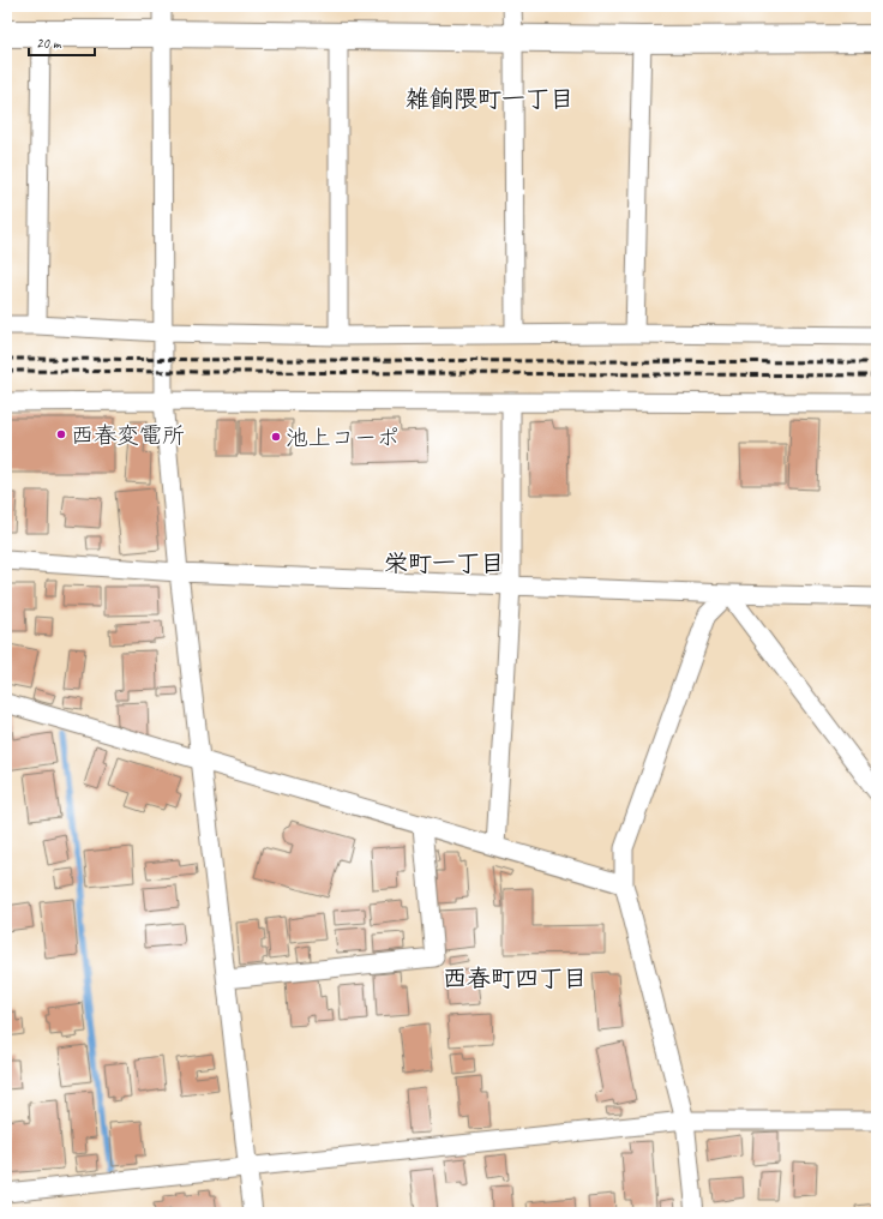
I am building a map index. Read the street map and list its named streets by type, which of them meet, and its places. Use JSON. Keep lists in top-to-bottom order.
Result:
{
  "districts": ["雑餉隈町一丁目", "栄町一丁目", "西春町四丁目"],
  "places": ["西春変電所", "池上コーポ"],
  "scale_bar": "20 m"
}
